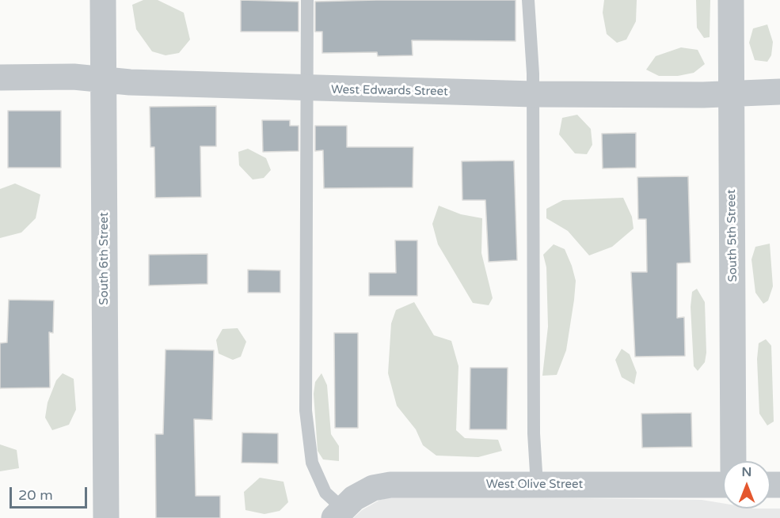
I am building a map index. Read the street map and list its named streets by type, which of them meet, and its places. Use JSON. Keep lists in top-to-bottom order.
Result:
{
  "streets": {
    "street": [
      "West Edwards Street",
      "South 5th Street",
      "South 6th Street",
      "West Olive Street"
    ]
  },
  "crossings": [
    ["West Edwards Street", "South 5th Street"],
    ["West Edwards Street", "South 6th Street"]
  ],
  "scale_bar": "20 m",
  "north": "top"
}
